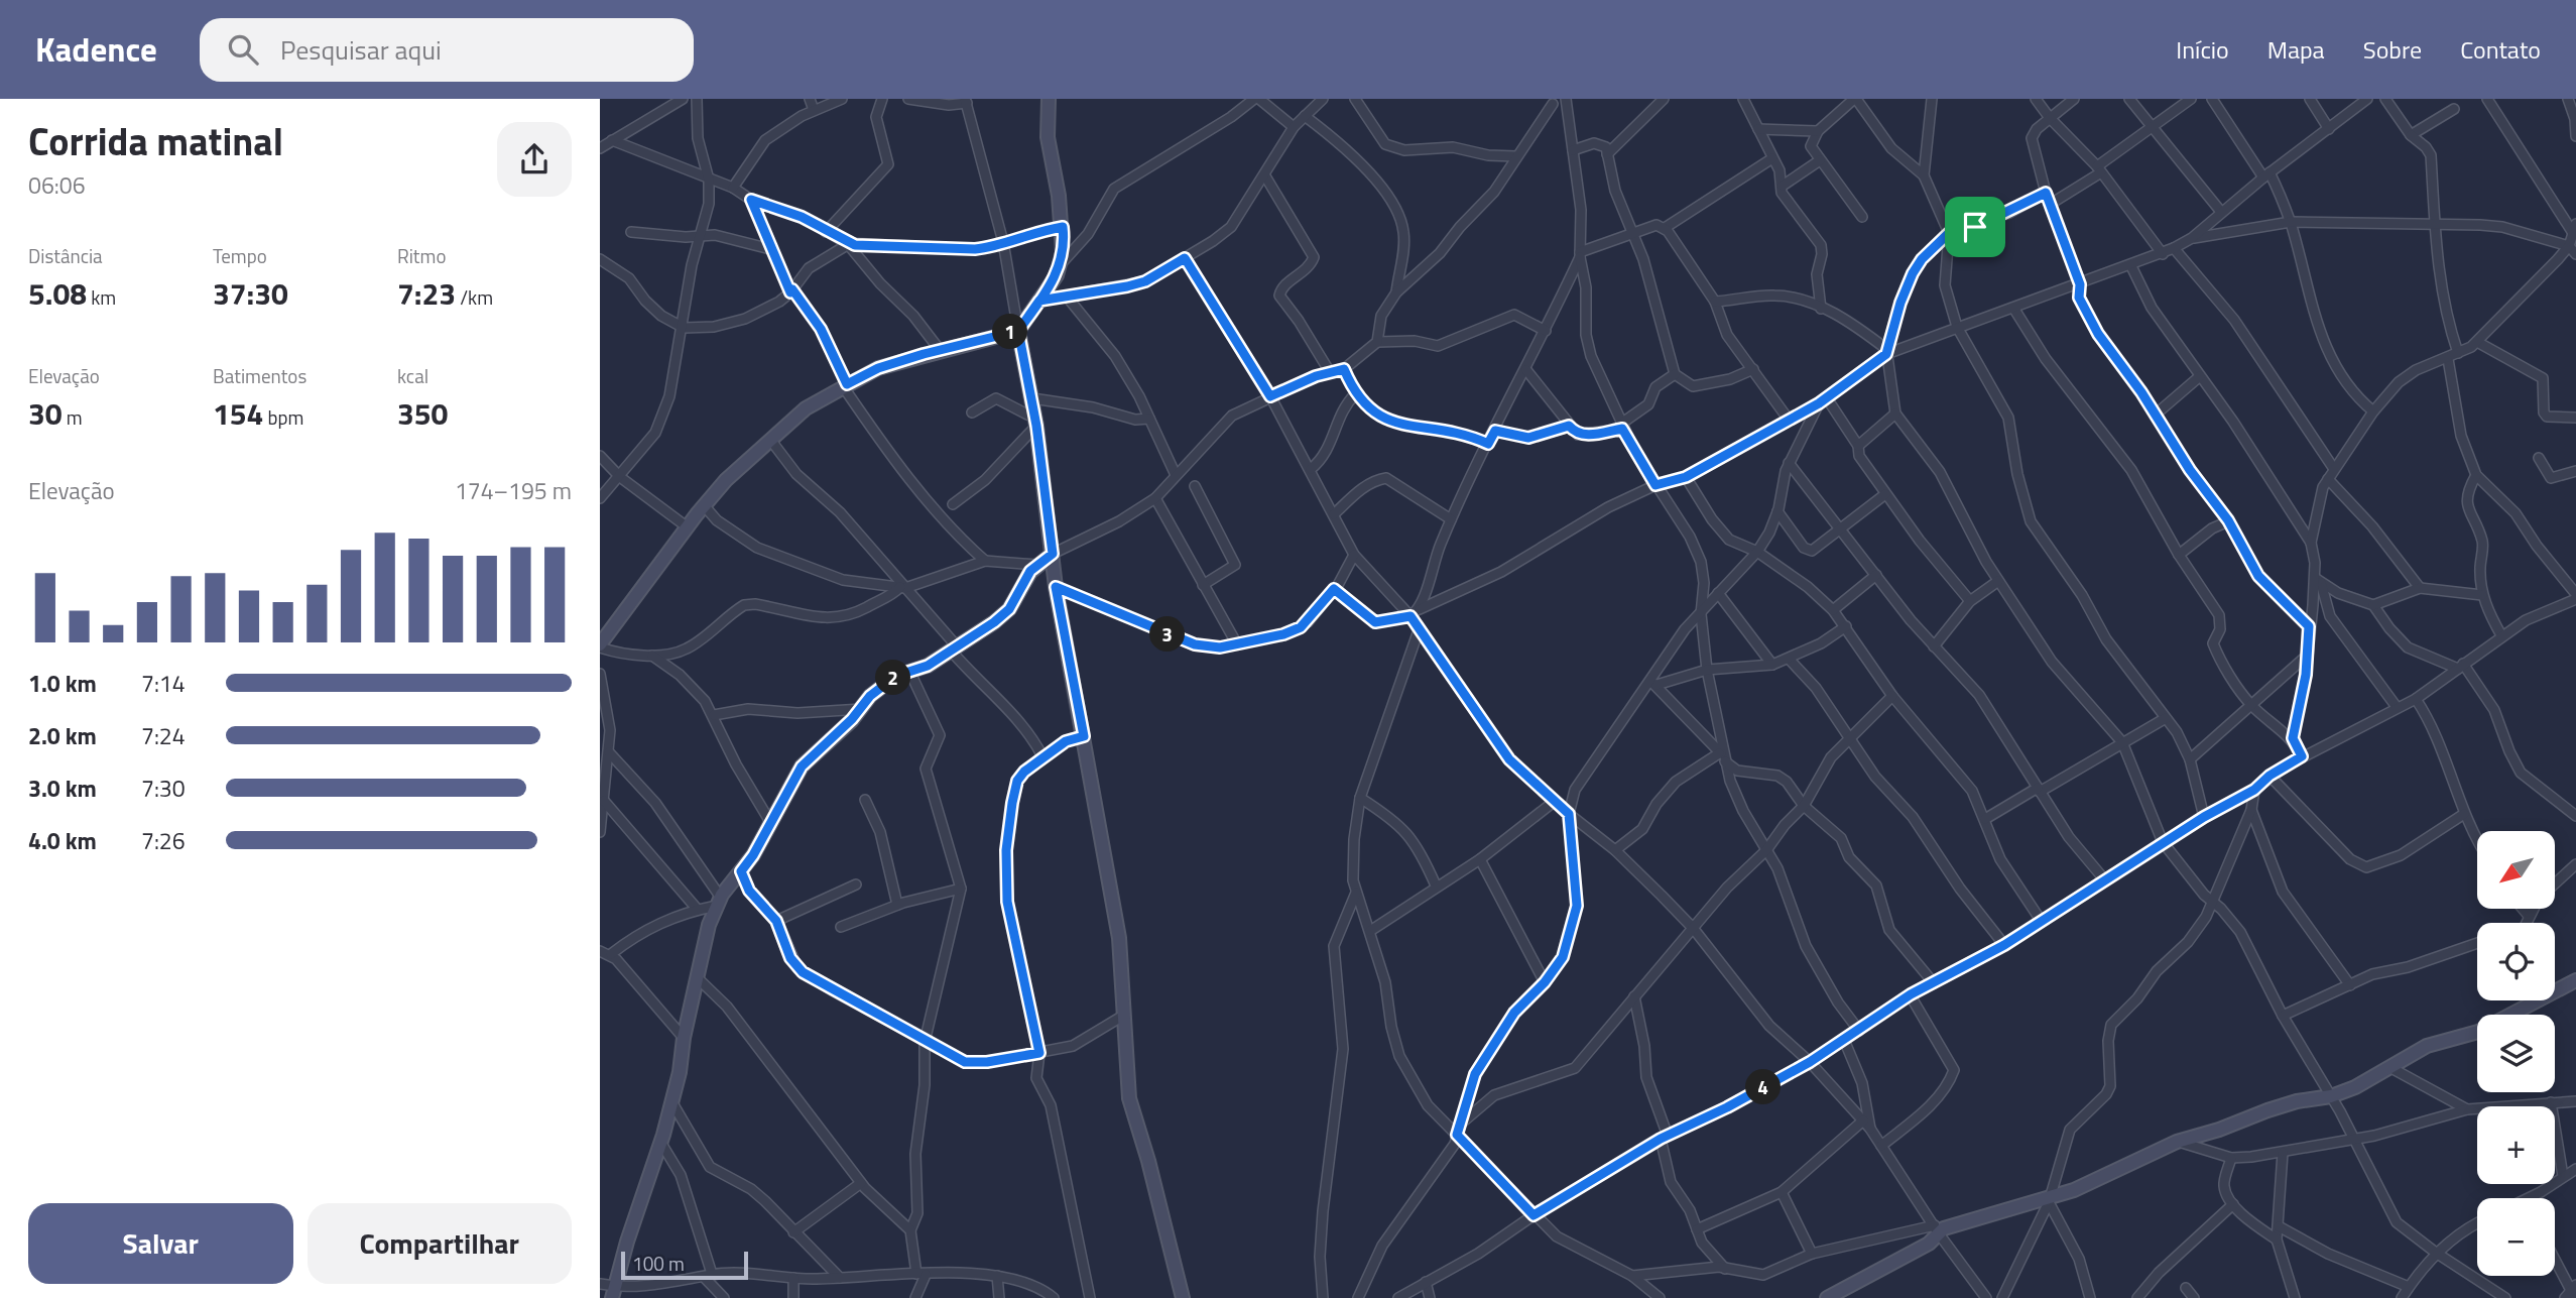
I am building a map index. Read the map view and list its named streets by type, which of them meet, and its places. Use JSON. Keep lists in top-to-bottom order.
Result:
{
  "scale_bar": "100 m",
  "north": "bottom left",
  "page": {
    "header": "Kadence",
    "search": "Pesquisar aqui",
    "nav": [
      "Início",
      "Mapa",
      "Sobre",
      "Contato"
    ],
    "heading": ["Corrida matinal", "06:06"],
    "stats": [
      ["Distância", "5.08 km"],
      ["Tempo", "37:30"],
      ["Ritmo", "7:23 /km"],
      ["Elevação", "30 m"],
      ["Batimentos", "154 bpm"],
      ["kcal", "350"]
    ],
    "pins": [
      "1",
      "3",
      "2",
      "4"
    ],
    "chart": ["Elevação", "174–195 m"],
    "list": [
      {
        "name": "1.0 km",
        "note": "7:14"
      },
      {
        "name": "2.0 km",
        "note": "7:24"
      },
      {
        "name": "3.0 km",
        "note": "7:30"
      },
      {
        "name": "4.0 km",
        "note": "7:26"
      }
    ],
    "map_buttons": ["+", "−"],
    "buttons": ["Salvar", "Compartilhar"],
    "scale": "100 m"
  }
}
